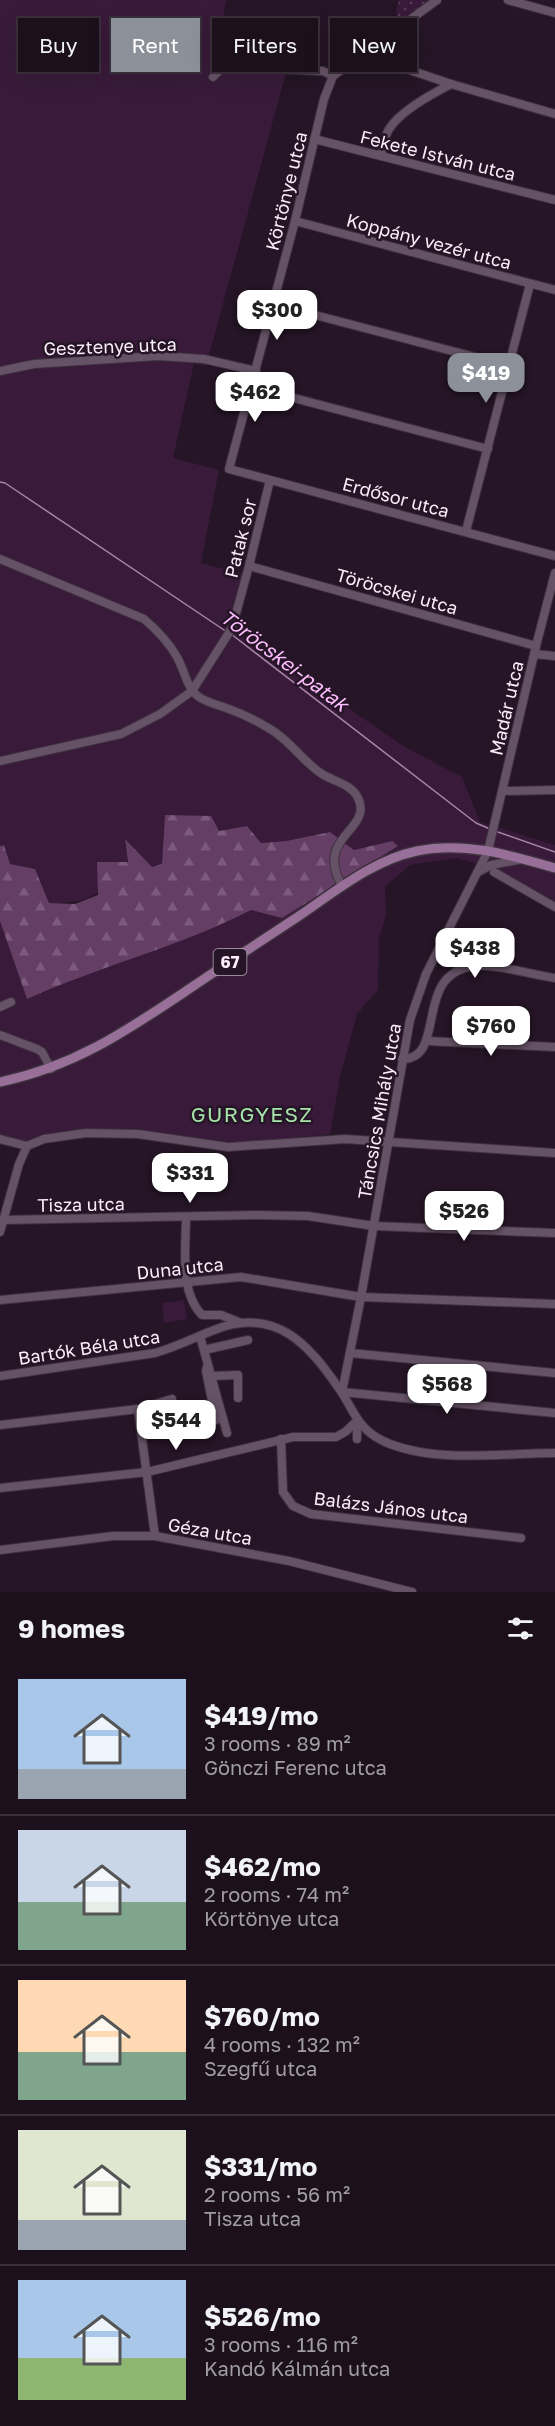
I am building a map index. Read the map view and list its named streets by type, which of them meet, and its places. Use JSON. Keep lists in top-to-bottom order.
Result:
{
  "streets": {
    "main road": ["67"],
    "street": [
      "Fekete István utca",
      "Körtönye utca",
      "Koppány vezér utca",
      "Gesztenye utca",
      "Erdősor utca",
      "Patak sor",
      "Töröcskei utca",
      "Madár utca",
      "Táncsics Mihály utca",
      "Tisza utca",
      "Duna utca",
      "Bartók Béla utca",
      "Balázs János utca",
      "Géza utca"
    ]
  },
  "crossings": [
    ["Fekete István utca", "Körtönye utca"],
    ["Körtönye utca", "Koppány vezér utca"],
    ["Körtönye utca", "Gesztenye utca"],
    ["Körtönye utca", "Erdősor utca"],
    ["Erdősor utca", "Patak sor"],
    ["Patak sor", "Töröcskei utca"],
    ["Töröcskei utca", "Madár utca"],
    ["Madár utca", "67"],
    ["Madár utca", "Táncsics Mihály utca"],
    ["67", "Táncsics Mihály utca"],
    ["Táncsics Mihály utca", "Tisza utca"],
    ["Táncsics Mihály utca", "Duna utca"],
    ["Táncsics Mihály utca", "Bartók Béla utca"]
  ],
  "districts": ["GURGYESZ"],
  "water": ["Töröcskei-patak"],
  "page": {
    "chip": [
      "Buy",
      "Rent",
      "Filters",
      "New"
    ],
    "price": [
      "$300",
      "$419",
      "$462",
      "$438",
      "$760",
      "$331",
      "$526",
      "$568",
      "$544"
    ],
    "heading": "9 homes",
    "list": [
      {
        "name": "$419/mo",
        "note": "3 rooms · 89 m² · Gönczi Ferenc utca"
      },
      {
        "name": "$462/mo",
        "note": "2 rooms · 74 m² · Körtönye utca"
      },
      {
        "name": "$760/mo",
        "note": "4 rooms · 132 m² · Szegfű utca"
      },
      {
        "name": "$331/mo",
        "note": "2 rooms · 56 m² · Tisza utca"
      },
      {
        "name": "$526/mo",
        "note": "3 rooms · 116 m² · Kandó Kálmán utca"
      }
    ]
  }
}
